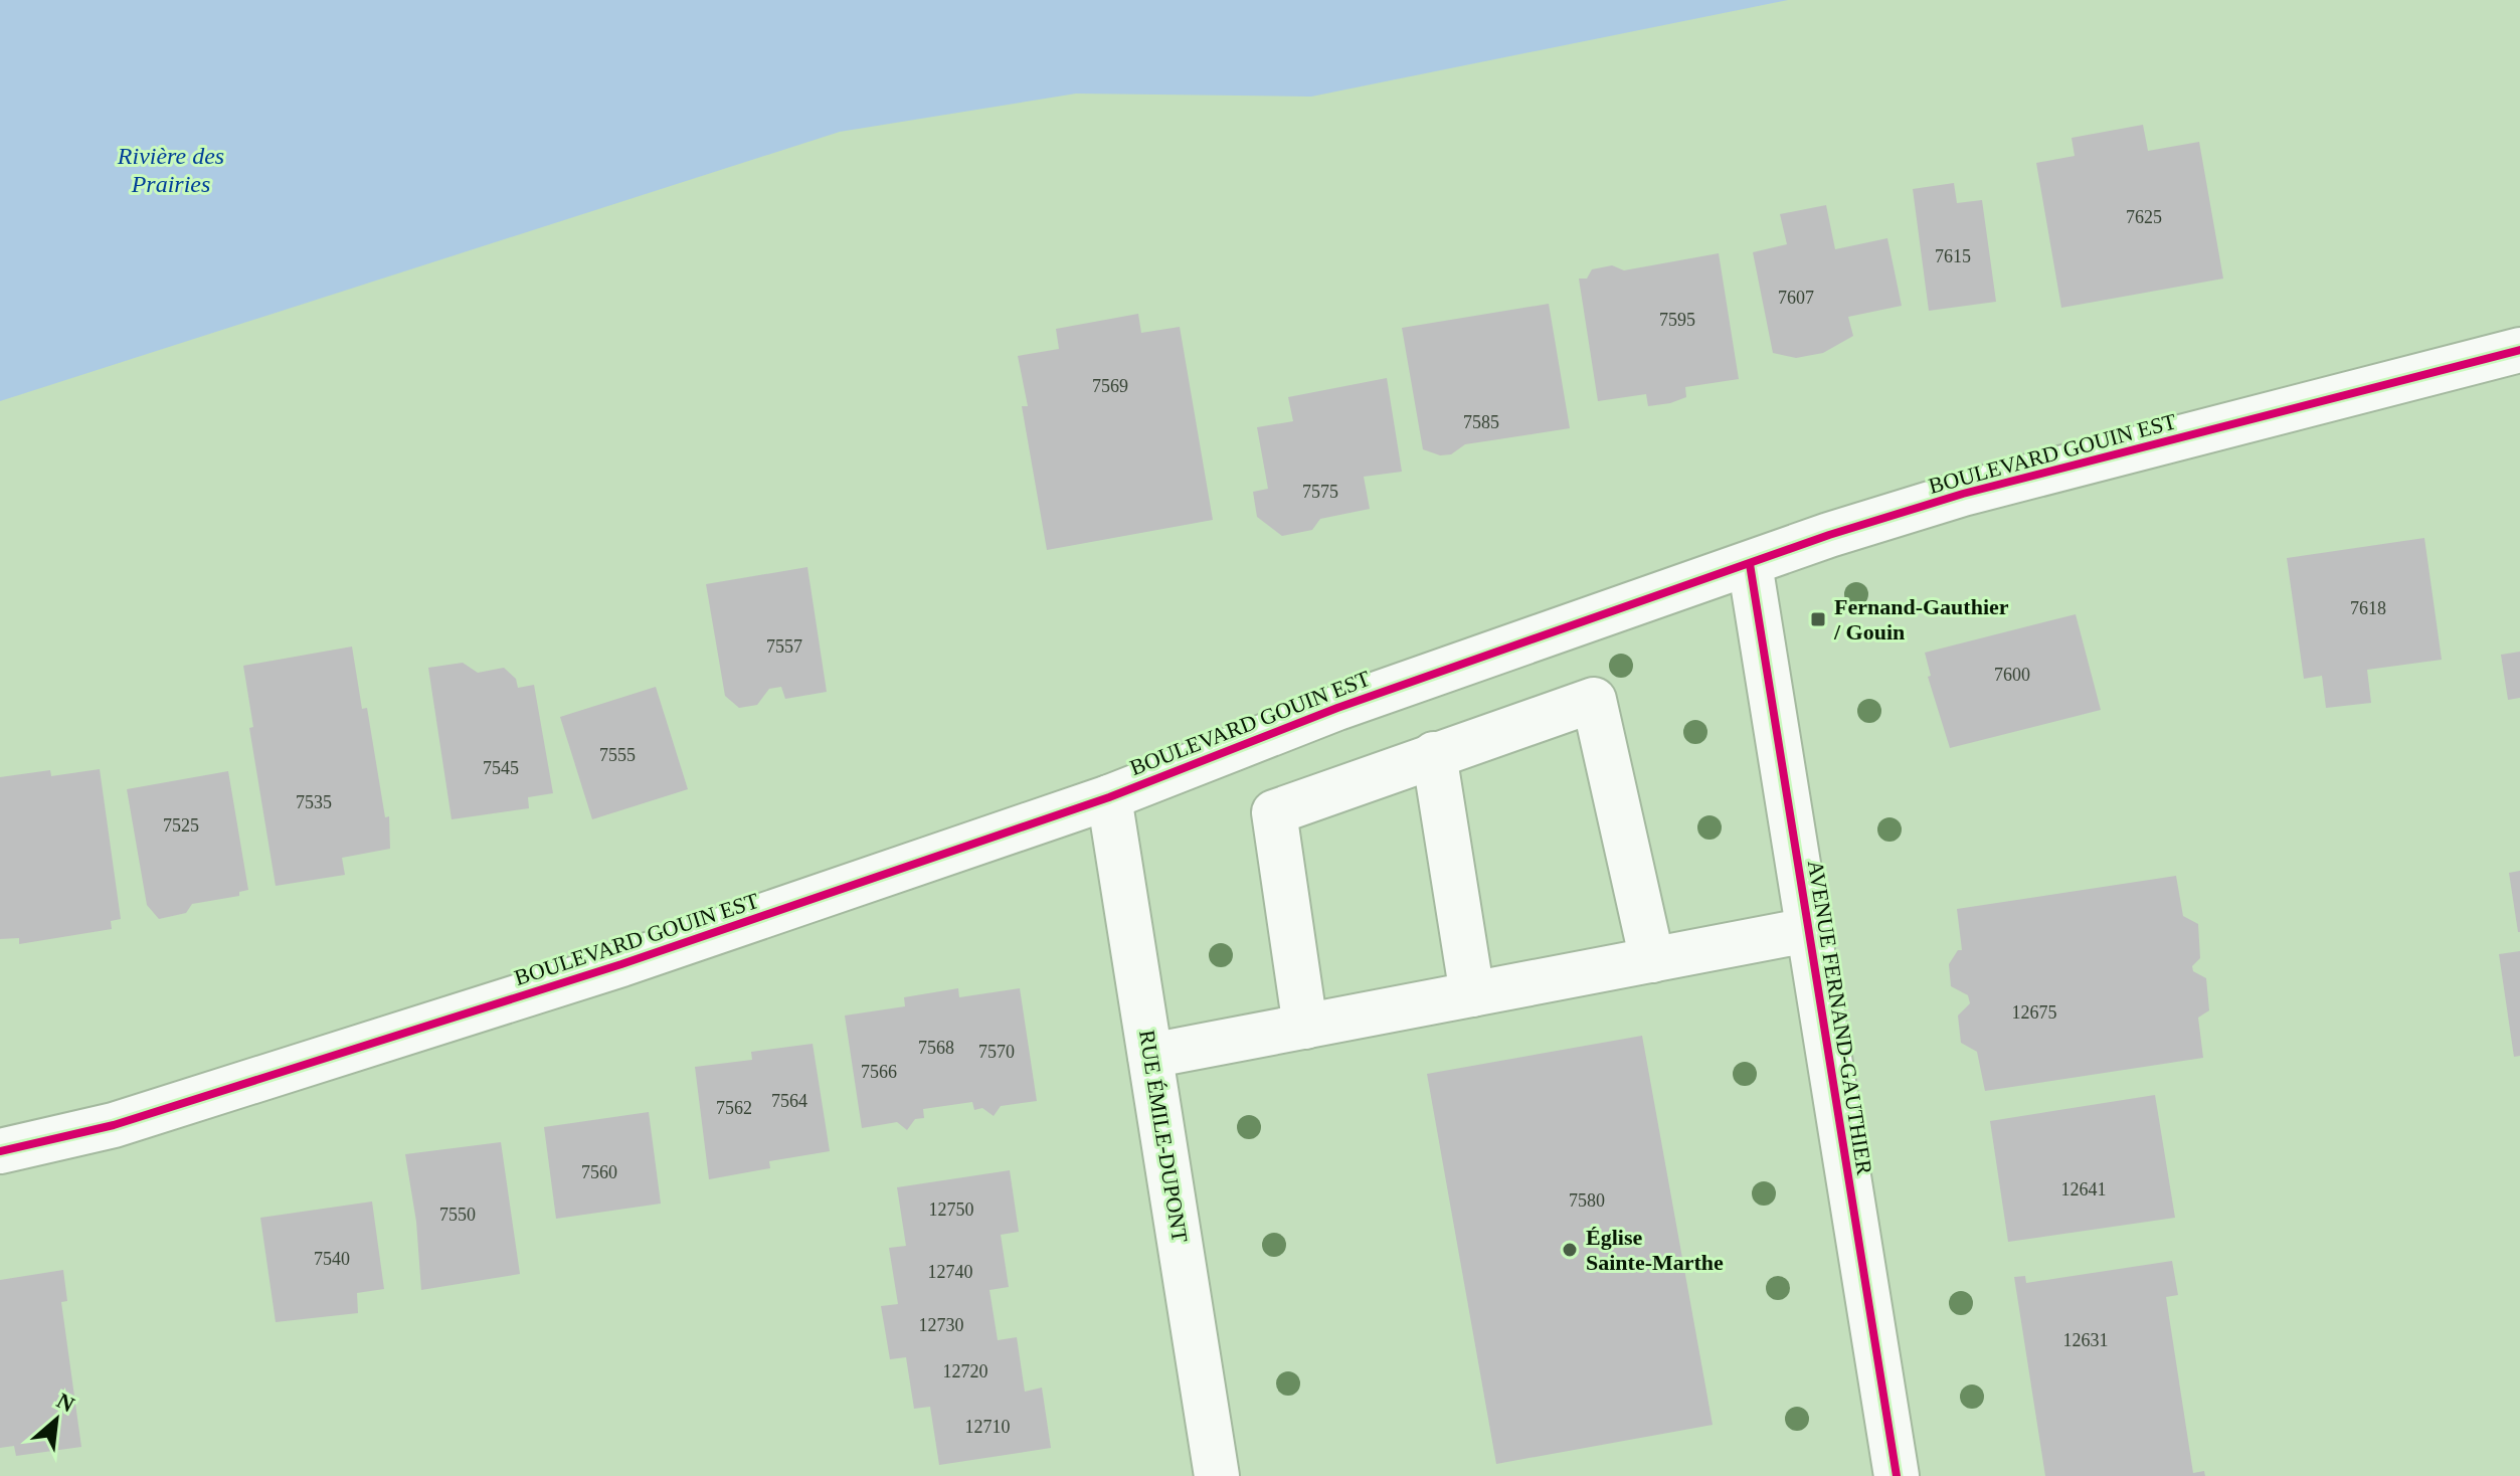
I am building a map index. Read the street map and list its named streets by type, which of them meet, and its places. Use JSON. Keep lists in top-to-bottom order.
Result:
{
  "streets": {
    "street": ["BOULEVARD GOUIN EST", "AVENUE FERNAND-GAUTHIER", "RUE ÉMILE-DUPONT"]
  },
  "crossings": [
    ["BOULEVARD GOUIN EST", "AVENUE FERNAND-GAUTHIER"],
    ["BOULEVARD GOUIN EST", "RUE ÉMILE-DUPONT"]
  ],
  "water": ["Rivière des Prairies"],
  "places": {
    "transit": ["Fernand-Gauthier / Gouin"],
    "other": ["Église Sainte-Marthe"]
  },
  "house_numbers": [
    "7625",
    "7615",
    "7607",
    "7595",
    "7569",
    "7585",
    "7575",
    "7618",
    "7557",
    "7600",
    "7555",
    "7545",
    "7535",
    "7525",
    "12675",
    "7568",
    "7570",
    "7566",
    "7564",
    "7562",
    "7560",
    "12641",
    "7580",
    "12750",
    "7550",
    "7540",
    "12740",
    "12730",
    "12631",
    "12720",
    "12710"
  ],
  "north": "top right"
}
